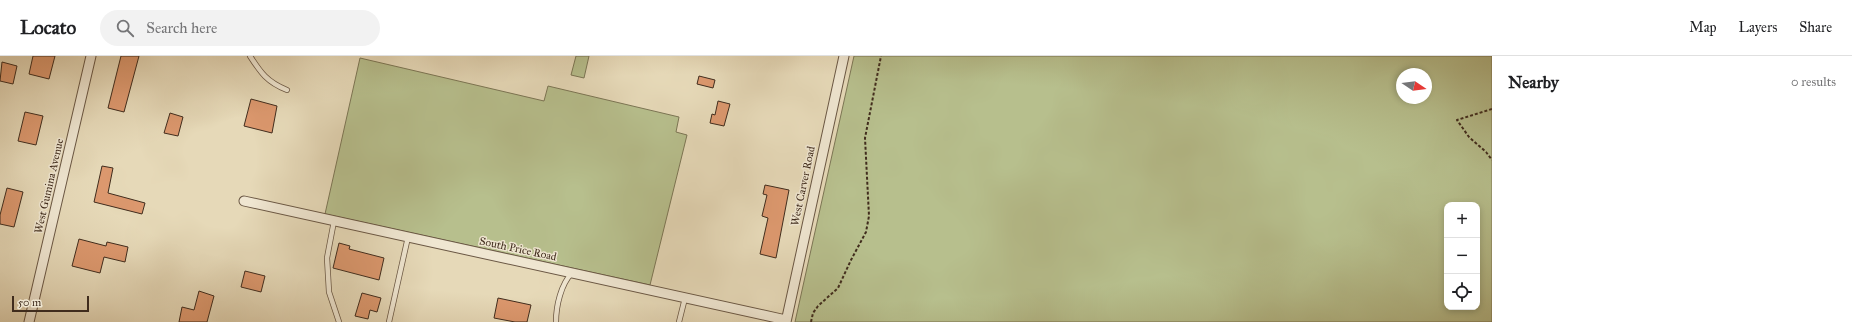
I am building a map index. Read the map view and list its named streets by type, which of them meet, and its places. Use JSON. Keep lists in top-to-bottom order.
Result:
{
  "streets": {
    "street": ["West Gumina Avenue", "West Carver Road", "South Price Road"]
  },
  "crossings": [
    ["West Carver Road", "South Price Road"]
  ],
  "scale_bar": "50 m",
  "north": "right",
  "page": {
    "header": "Locato",
    "search": "Search here",
    "nav": ["Map", "Layers", "Share"],
    "heading": ["Nearby", "0 results"],
    "map_buttons": ["+", "−"],
    "scale": "50 m"
  }
}
